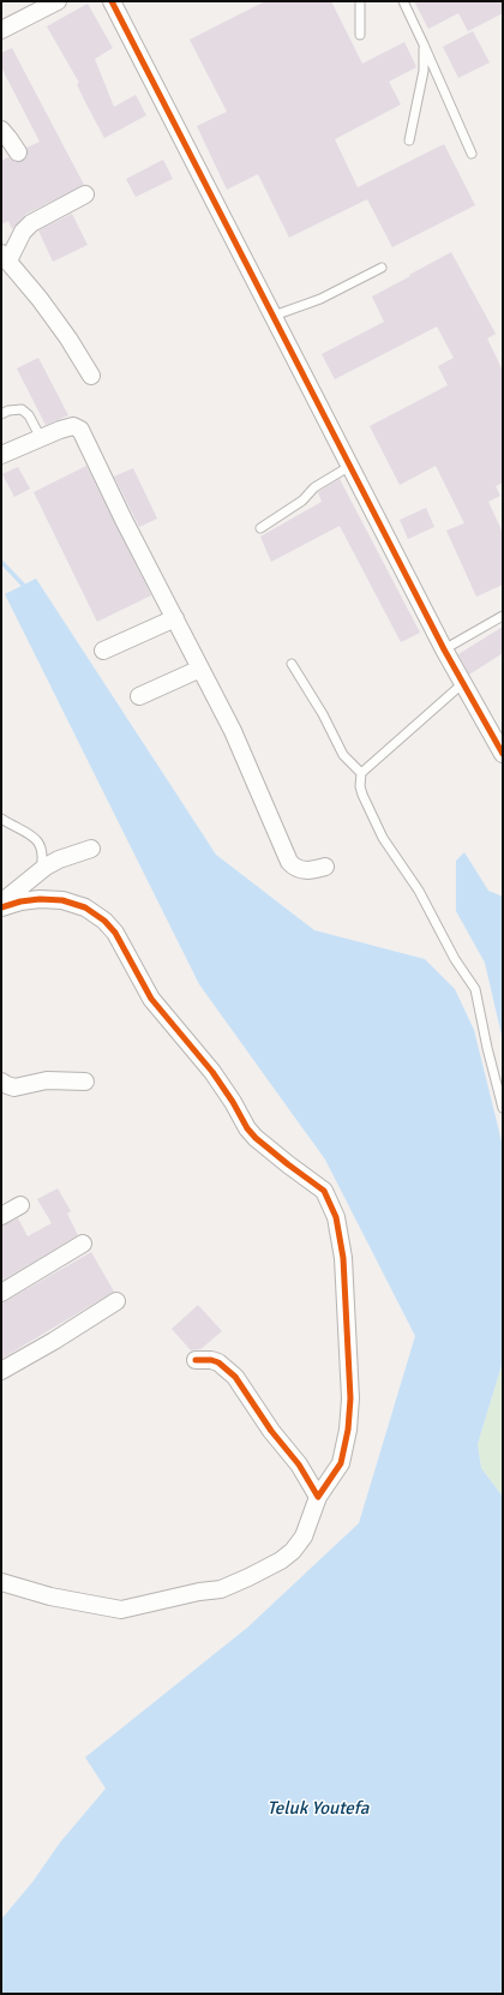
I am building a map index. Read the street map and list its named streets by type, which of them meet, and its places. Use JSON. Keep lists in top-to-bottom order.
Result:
{
  "water": ["Teluk Youtefa"]
}
